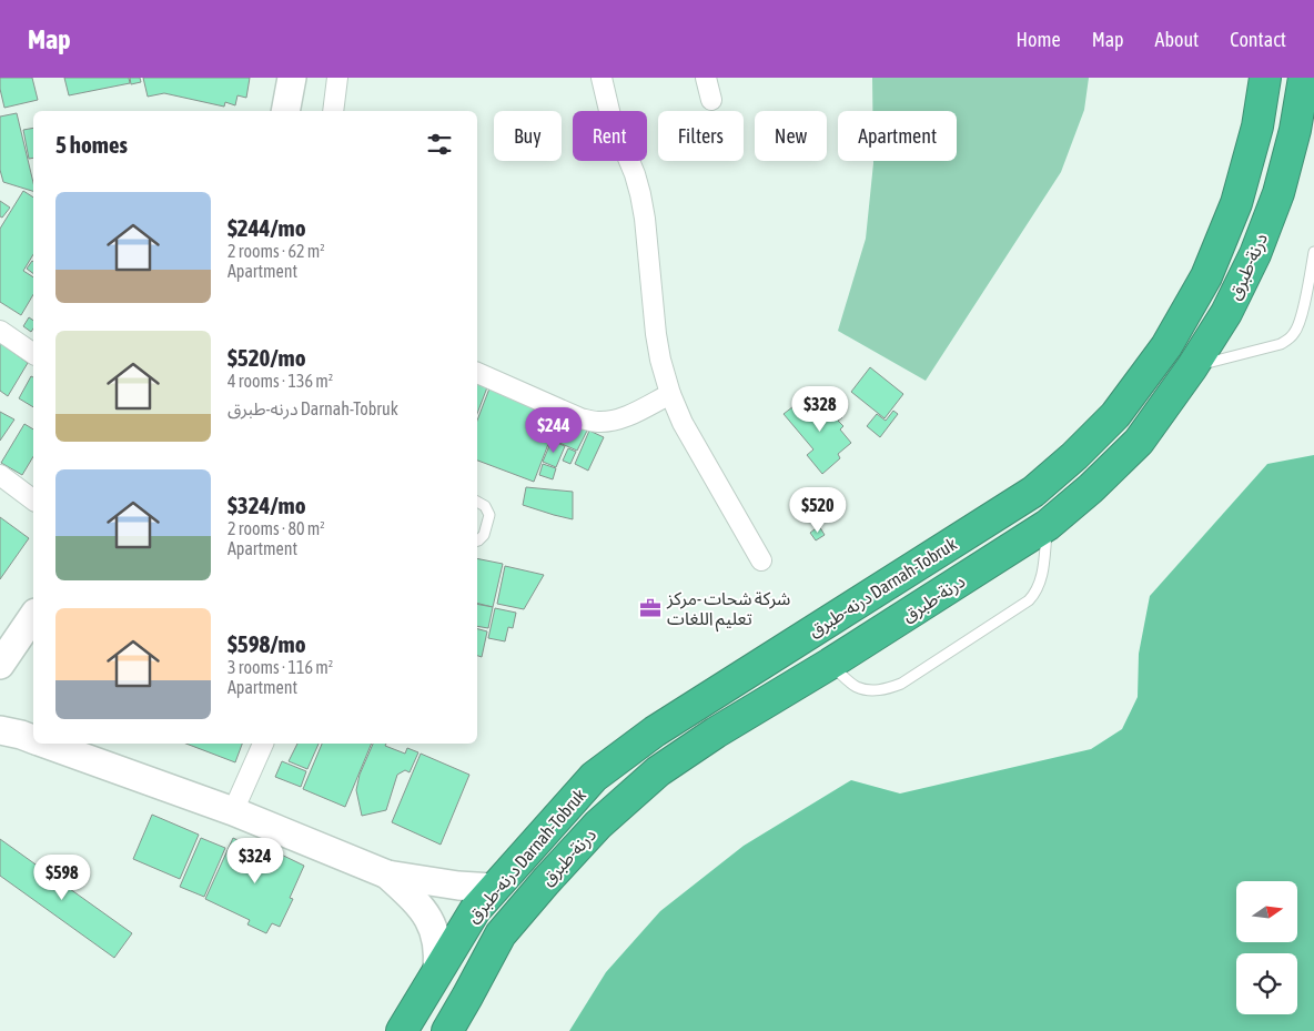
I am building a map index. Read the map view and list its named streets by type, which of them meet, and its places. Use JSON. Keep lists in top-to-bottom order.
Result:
{
  "streets": {
    "highway": ["درنة-طبرق", "درنه-طبرق Darnah-Tobruk"]
  },
  "places": {
    "office": ["شركة شحات -مركز تعليم اللغات"]
  },
  "north": "right",
  "page": {
    "header": "Map",
    "nav": [
      "Home",
      "Map",
      "About",
      "Contact"
    ],
    "chip": [
      "Buy",
      "Rent",
      "Filters",
      "New",
      "Apartment"
    ],
    "heading": "5 homes",
    "list": [
      {
        "name": "$244/mo",
        "note": "2 rooms · 62 m² · Apartment"
      },
      {
        "name": "$520/mo",
        "note": "4 rooms · 136 m² · درنه-طبرق Darnah-Tobruk"
      },
      {
        "name": "$324/mo",
        "note": "2 rooms · 80 m² · Apartment"
      },
      {
        "name": "$598/mo",
        "note": "3 rooms · 116 m² · Apartment"
      }
    ],
    "price": [
      "$328",
      "$244",
      "$520",
      "$324",
      "$598"
    ]
  }
}
